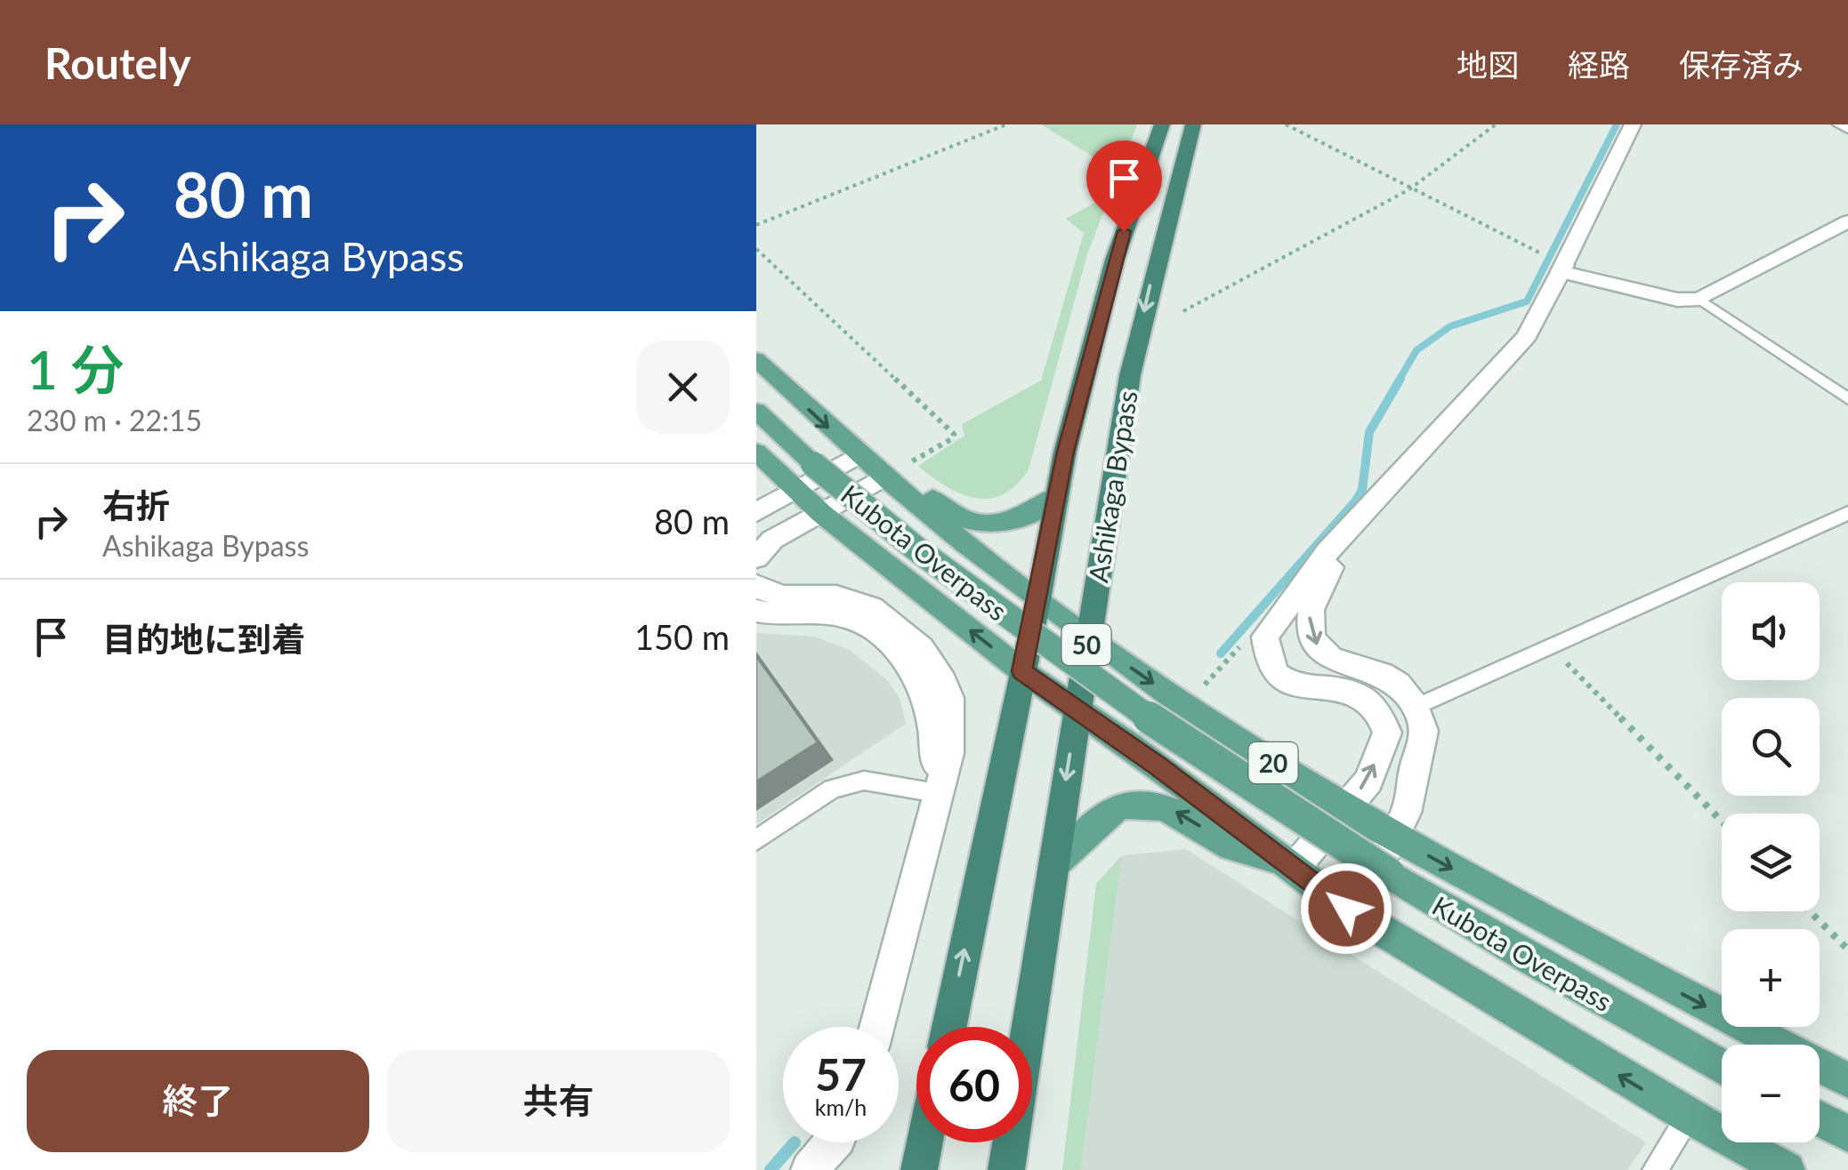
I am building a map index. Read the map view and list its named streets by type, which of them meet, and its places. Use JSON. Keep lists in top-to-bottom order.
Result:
{
  "streets": {
    "highway": ["Ashikaga Bypass", "50"],
    "main road": ["Kubota Overpass", "20"]
  },
  "crossings": [
    ["Ashikaga Bypass", "20"],
    ["Kubota Overpass", "20"]
  ],
  "page": {
    "header": "Routely",
    "nav": ["地図", "経路", "保存済み"],
    "turn": ["80 m", "Ashikaga Bypass"],
    "heading": ["1 分", "230 m · 22:15"],
    "list": [
      {
        "name": "右折",
        "note": "Ashikaga Bypass",
        "value": "80 m"
      },
      {
        "name": "目的地に到着",
        "value": "150 m"
      }
    ],
    "map_buttons": ["+", "−"],
    "speed": "57 km/h",
    "limit": "60",
    "buttons": ["終了", "共有"]
  }
}
